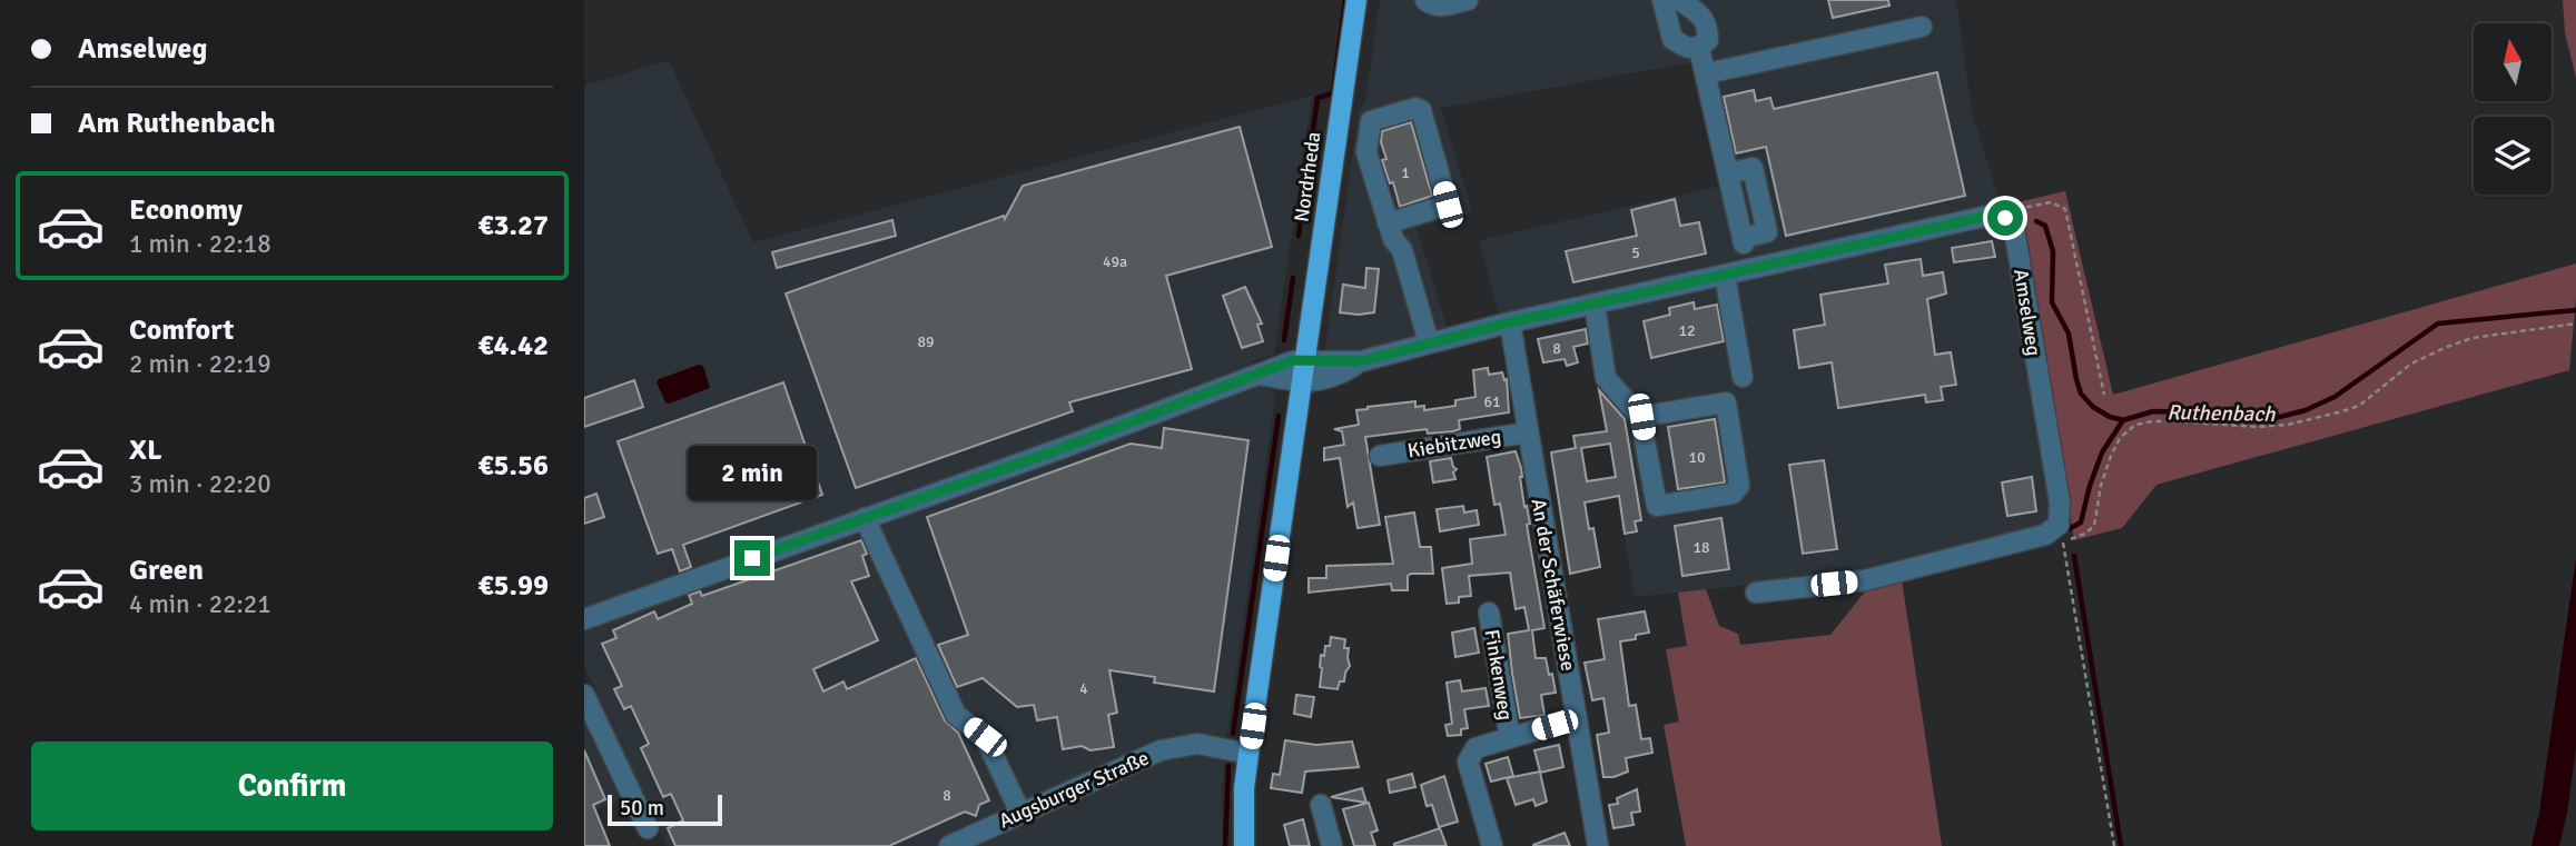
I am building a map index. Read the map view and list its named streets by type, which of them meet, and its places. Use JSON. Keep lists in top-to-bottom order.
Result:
{
  "streets": {
    "main road": ["Nordrheda"],
    "street": [
      "Amselweg",
      "Kiebitzweg",
      "An der Schäferwiese",
      "Finkenweg",
      "Augsburger Straße"
    ]
  },
  "crossings": [
    ["Nordrheda", "Augsburger Straße"],
    ["Kiebitzweg", "An der Schäferwiese"],
    ["An der Schäferwiese", "Finkenweg"]
  ],
  "water": ["Ruthenbach"],
  "house_numbers": [
    "1",
    "5",
    "49a",
    "12",
    "89",
    "8",
    "61",
    "10",
    "18",
    "4",
    "8"
  ],
  "scale_bar": "50 m",
  "north": "top",
  "page": {
    "banner": ["Amselweg", "Am Ruthenbach"],
    "list": [
      {
        "name": "Economy",
        "note": "1 min · 22:18",
        "value": "€3.27"
      },
      {
        "name": "Comfort",
        "note": "2 min · 22:19",
        "value": "€4.42"
      },
      {
        "name": "XL",
        "note": "3 min · 22:20",
        "value": "€5.56"
      },
      {
        "name": "Green",
        "note": "4 min · 22:21",
        "value": "€5.99"
      }
    ],
    "bubble": "2 min",
    "buttons": "Confirm",
    "scale": "50 m"
  }
}
